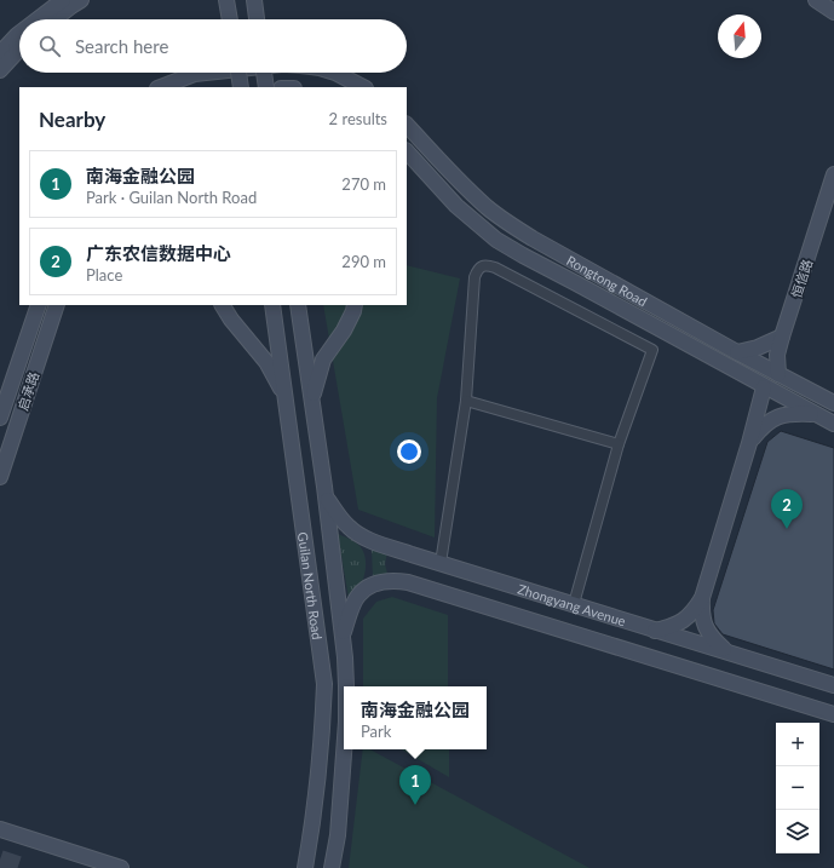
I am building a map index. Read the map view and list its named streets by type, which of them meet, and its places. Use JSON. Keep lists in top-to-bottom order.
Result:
{
  "streets": {
    "main road": [
      "恒信路",
      "Rongtong Road",
      "启承路",
      "Guilan North Road",
      "Zhongyang Avenue"
    ]
  },
  "crossings": [
    ["恒信路", "Rongtong Road"],
    ["Guilan North Road", "Zhongyang Avenue"]
  ],
  "north": "top",
  "page": {
    "search": "Search here",
    "heading": ["Nearby", "2 results"],
    "list": [
      {
        "mark": "1",
        "name": "南海金融公园",
        "note": "Park · Guilan North Road",
        "value": "270 m"
      },
      {
        "mark": "2",
        "name": "广东农信数据中心",
        "note": "Place",
        "value": "290 m"
      }
    ],
    "pins": ["2", "1"],
    "popup": ["南海金融公园", "Park"],
    "map_buttons": ["+", "−"]
  }
}
